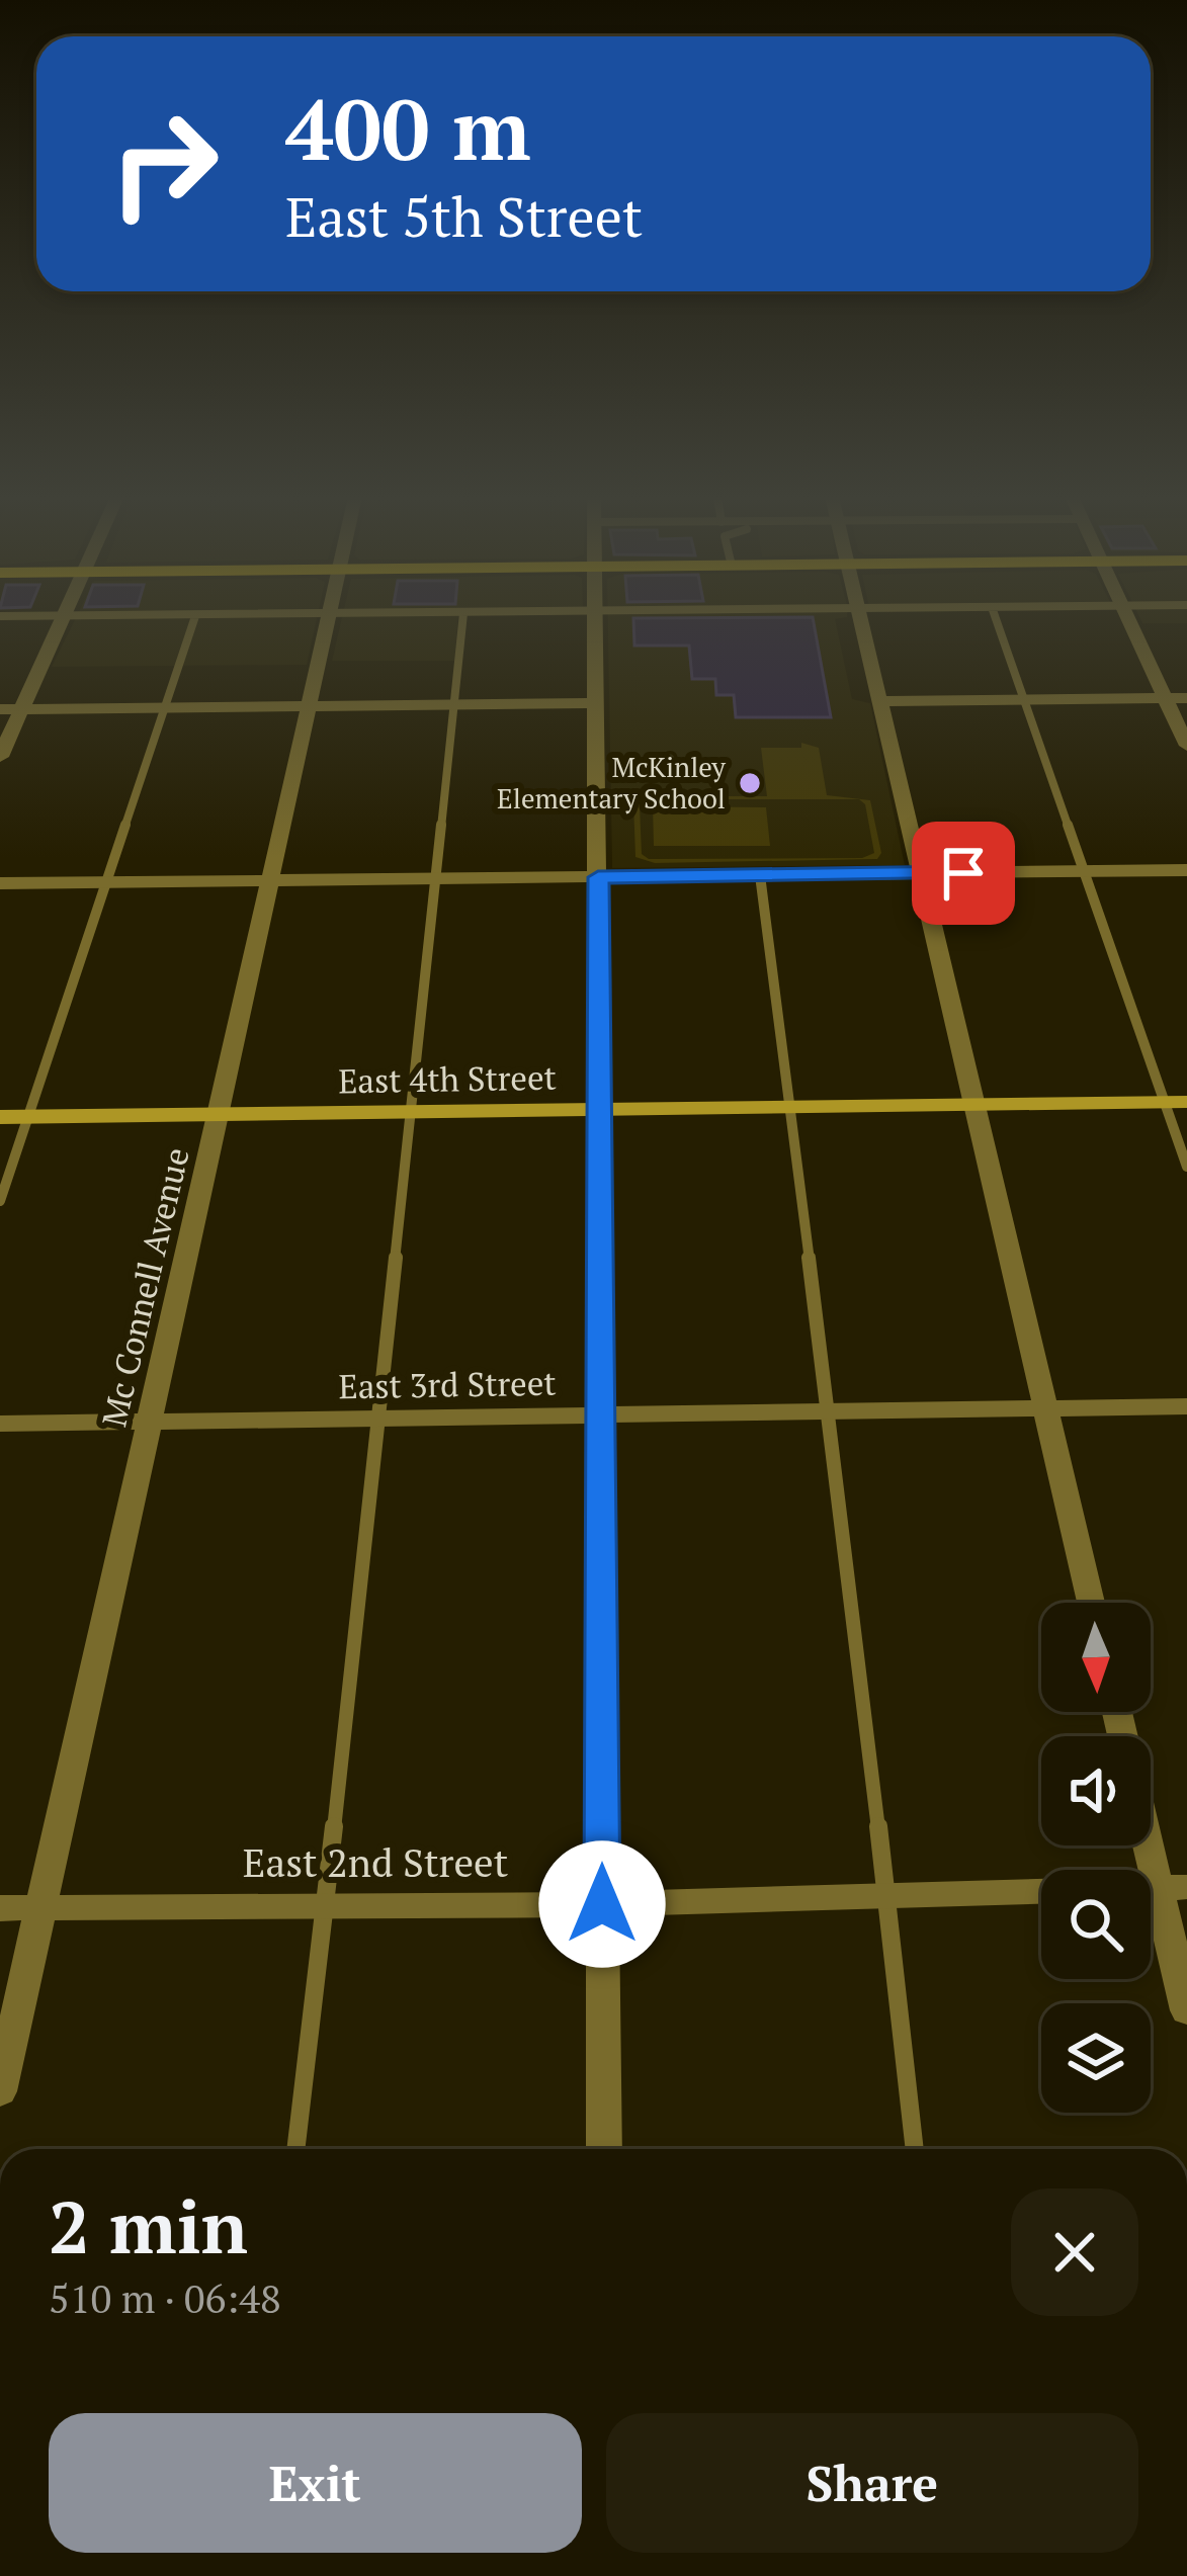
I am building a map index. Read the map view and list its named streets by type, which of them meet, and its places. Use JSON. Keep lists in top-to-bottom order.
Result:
{
  "streets": {
    "street": [
      "East 4th Street",
      "Mc Connell Avenue",
      "East 3rd Street",
      "East 2nd Street"
    ]
  },
  "crossings": [
    ["East 4th Street", "Mc Connell Avenue"],
    ["Mc Connell Avenue", "East 3rd Street"],
    ["Mc Connell Avenue", "East 2nd Street"]
  ],
  "places": ["McKinley Elementary School"],
  "north": "bottom",
  "page": {
    "turn": ["400 m", "East 5th Street"],
    "heading": ["2 min", "510 m · 06:48"],
    "buttons": ["Exit", "Share"]
  }
}
